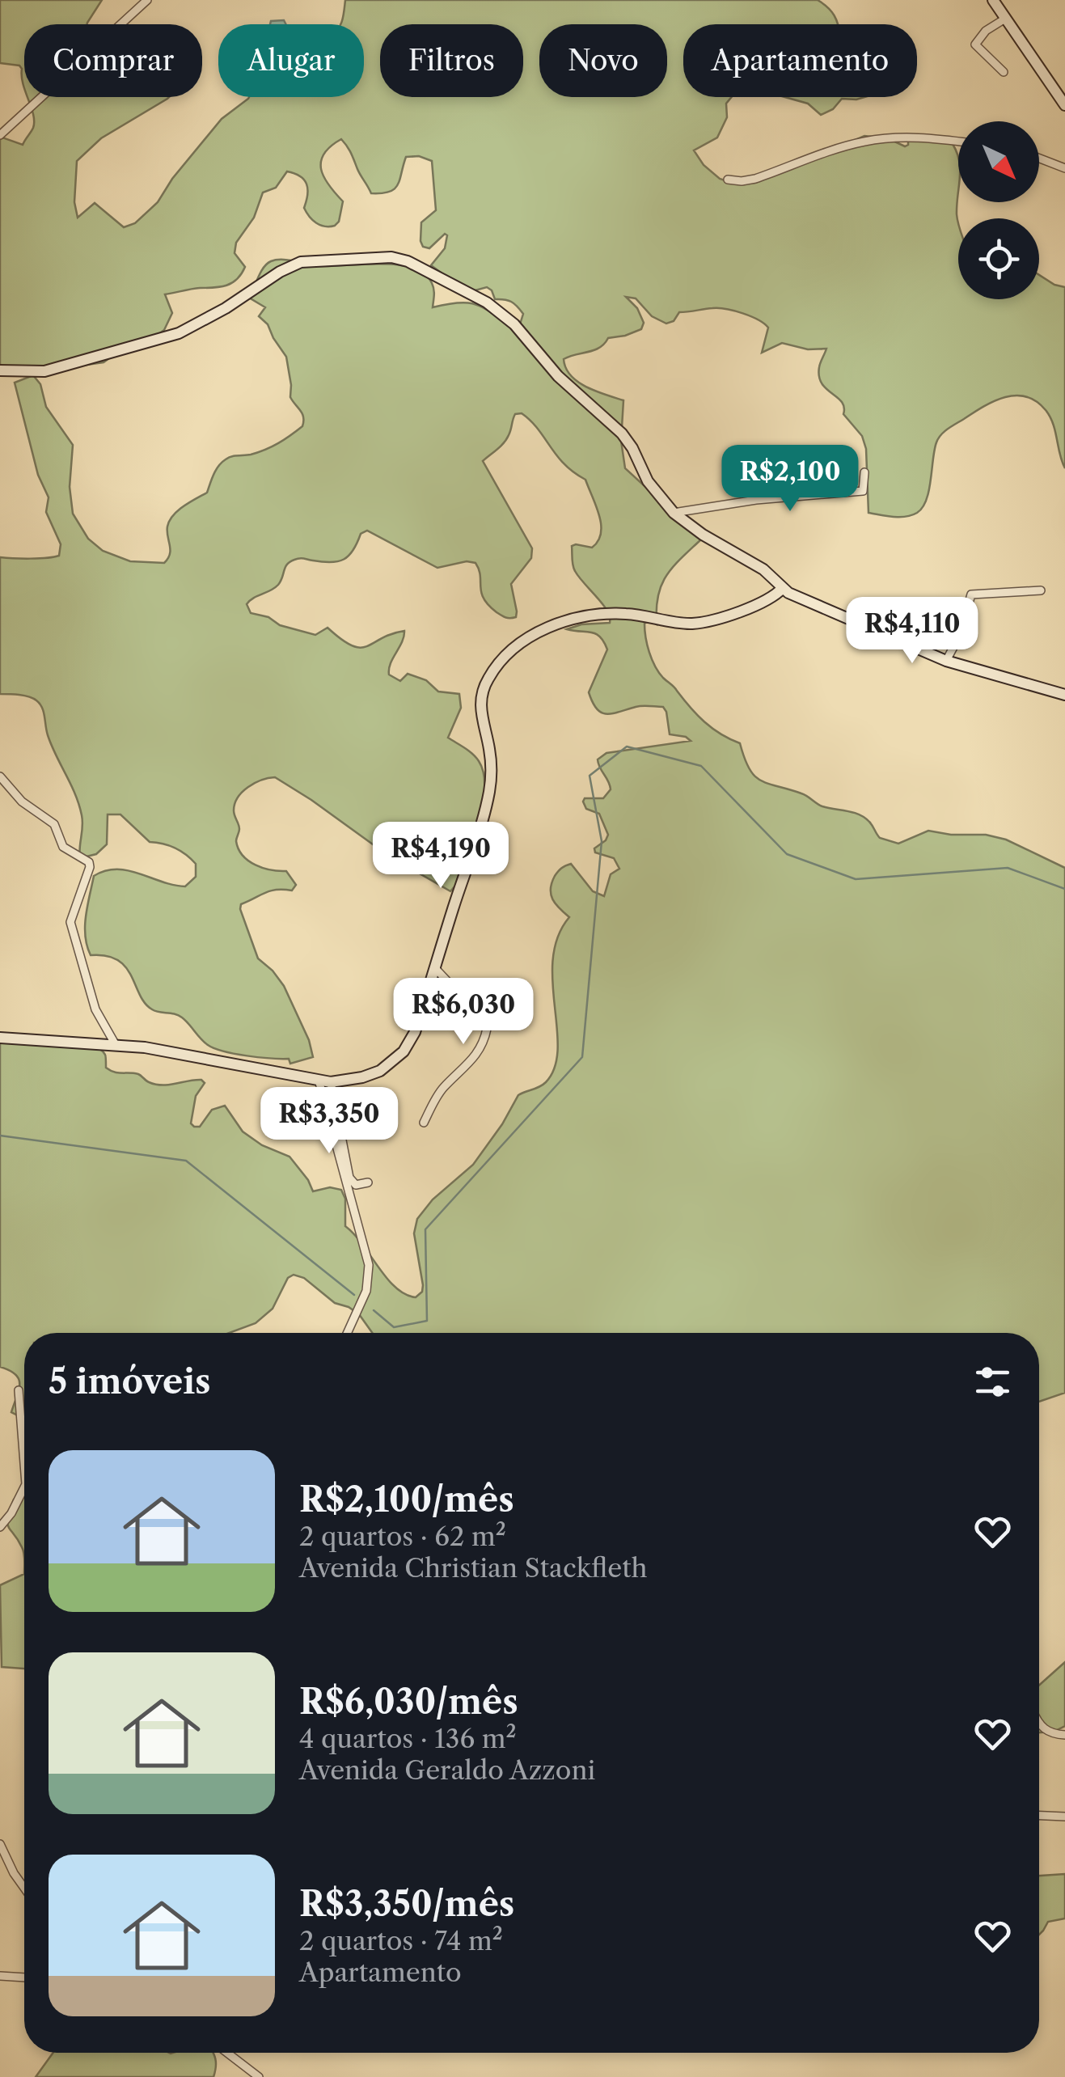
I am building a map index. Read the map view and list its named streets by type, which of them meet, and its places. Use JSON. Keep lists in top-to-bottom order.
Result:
{
  "north": "bottom right",
  "page": {
    "chip": [
      "Comprar",
      "Alugar",
      "Filtros",
      "Novo",
      "Apartamento"
    ],
    "price": [
      "R$2,100",
      "R$4,110",
      "R$4,190",
      "R$6,030",
      "R$3,350"
    ],
    "heading": "5 imóveis",
    "list": [
      {
        "name": "R$2,100/mês",
        "note": "2 quartos · 62 m² · Avenida Christian Stackfleth"
      },
      {
        "name": "R$6,030/mês",
        "note": "4 quartos · 136 m² · Avenida Geraldo Azzoni"
      },
      {
        "name": "R$3,350/mês",
        "note": "2 quartos · 74 m² · Apartamento"
      }
    ]
  }
}
